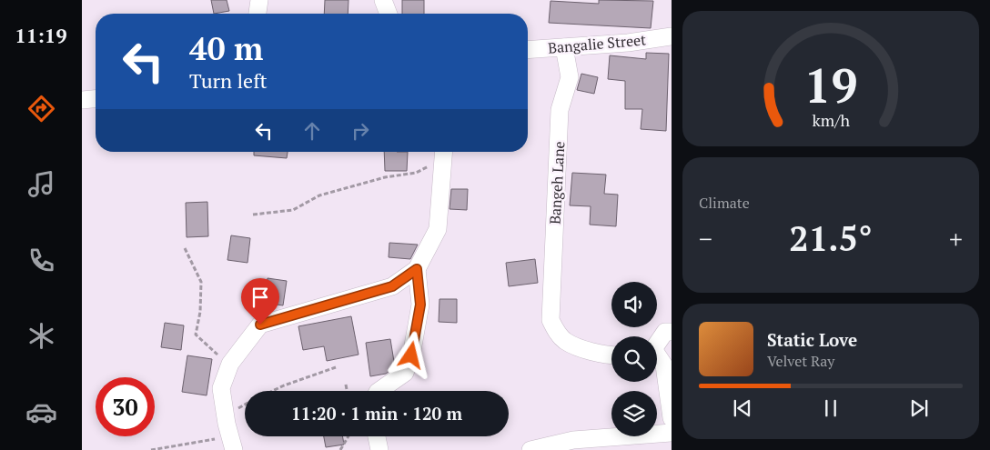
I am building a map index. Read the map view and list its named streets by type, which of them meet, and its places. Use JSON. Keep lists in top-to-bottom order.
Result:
{
  "streets": {
    "street": ["Bangalie Street", "Bangeh Lane"]
  },
  "crossings": [
    ["Bangalie Street", "Bangeh Lane"]
  ],
  "page": {
    "tabs": "11:19",
    "turn": ["40 m", "Turn left"],
    "tile": "Climate",
    "heat": ["−", "21.5°", "+"],
    "song": ["Static Love", "Velvet Ray"],
    "limit": "30",
    "trip": "11:20 · 1 min · 120 m",
    "gauge": ["19", "km/h"]
  }
}
